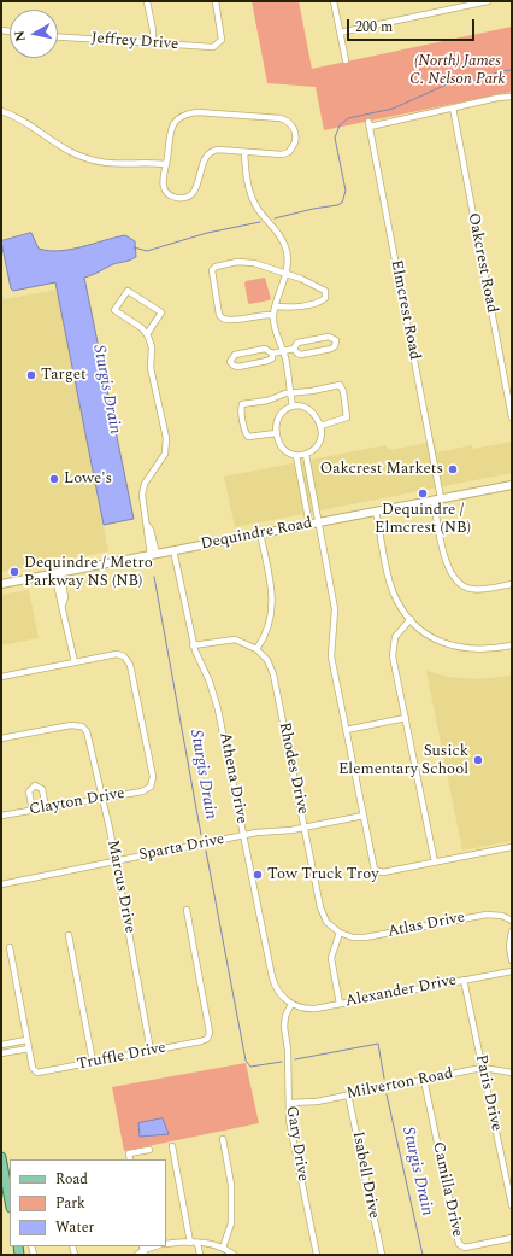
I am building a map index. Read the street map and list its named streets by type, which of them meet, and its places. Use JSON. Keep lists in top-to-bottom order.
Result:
{
  "streets": {
    "main road": ["Dequindre Road"],
    "street": [
      "Jeffrey Drive",
      "Oakcrest Road",
      "Elmcrest Road",
      "Rhodes Drive",
      "Athena Drive",
      "Clayton Drive",
      "Sparta Drive",
      "Marcus Drive",
      "Atlas Drive",
      "Alexander Drive",
      "Truffle Drive",
      "Milverton Road",
      "Paris Drive",
      "Gary Drive",
      "Isabell Drive",
      "Camilla Drive"
    ]
  },
  "crossings": [
    ["Oakcrest Road", "Elmcrest Road"],
    ["Elmcrest Road", "Dequindre Road"],
    ["Dequindre Road", "Athena Drive"],
    ["Rhodes Drive", "Sparta Drive"],
    ["Rhodes Drive", "Atlas Drive"],
    ["Athena Drive", "Sparta Drive"],
    ["Athena Drive", "Alexander Drive"],
    ["Athena Drive", "Gary Drive"],
    ["Clayton Drive", "Marcus Drive"],
    ["Sparta Drive", "Marcus Drive"],
    ["Marcus Drive", "Truffle Drive"],
    ["Alexander Drive", "Paris Drive"],
    ["Alexander Drive", "Gary Drive"],
    ["Milverton Road", "Paris Drive"],
    ["Milverton Road", "Gary Drive"],
    ["Milverton Road", "Isabell Drive"],
    ["Milverton Road", "Camilla Drive"]
  ],
  "water": ["Sturgis Drain"],
  "parks": ["(North) James C. Nelson Park"],
  "places": [
    "Target",
    "Oakcrest Markets",
    "Lowe's",
    "Dequindre / Elmcrest (NB)",
    "Dequindre / Metro Parkway NS (NB)",
    "Susick Elementary School",
    "Tow Truck Troy"
  ],
  "legend": ["Road", "Park", "Water"],
  "scale_bar": "200 m",
  "north": "left"
}
